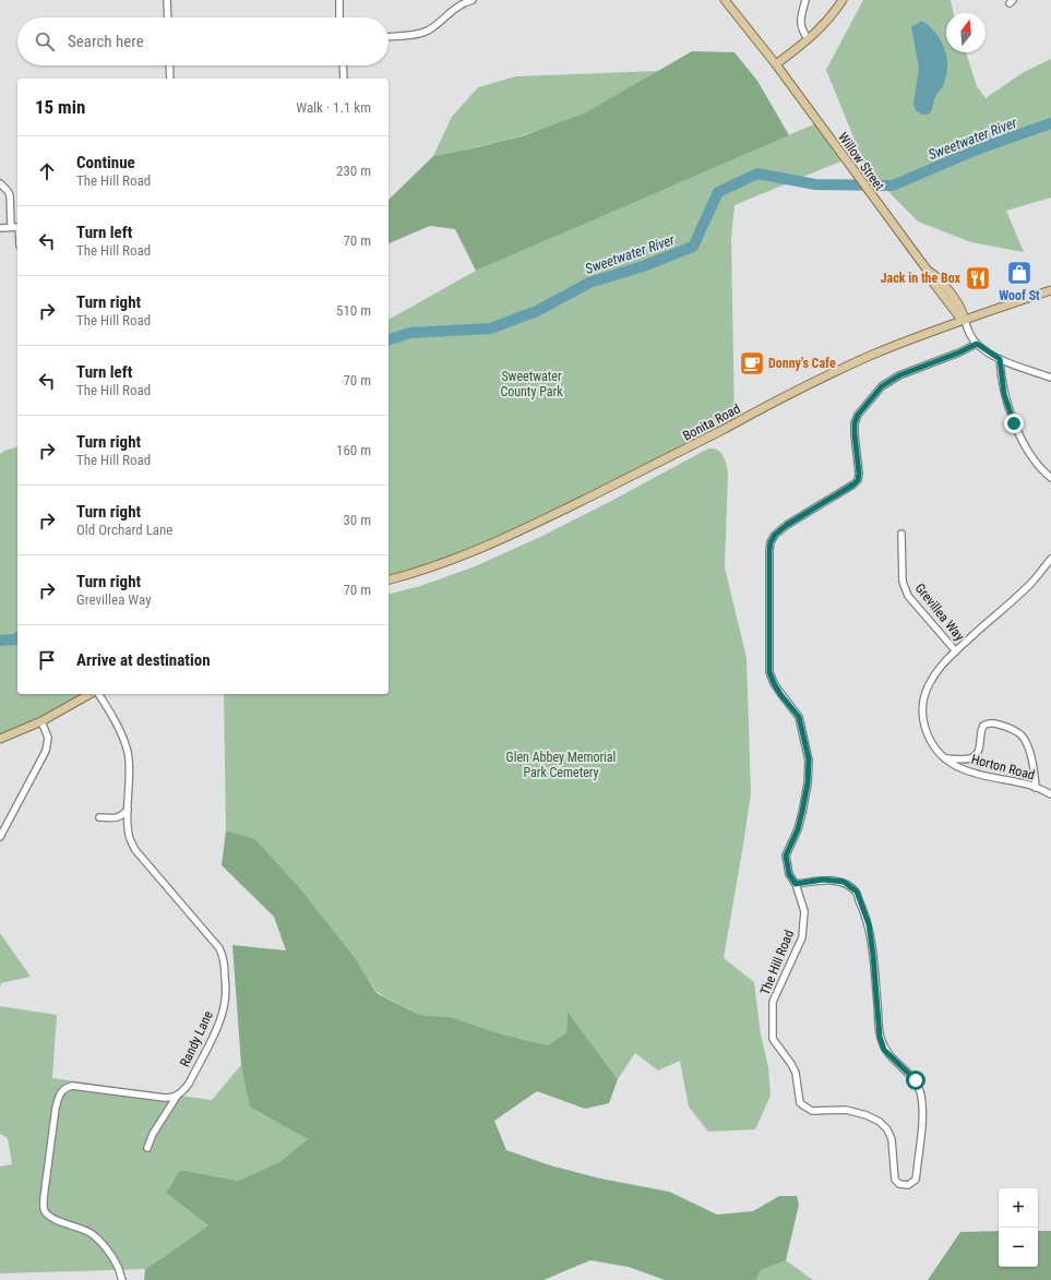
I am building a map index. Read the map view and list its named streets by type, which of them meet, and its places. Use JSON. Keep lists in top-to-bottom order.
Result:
{
  "streets": {
    "main road": ["Willow Street", "Bonita Road"],
    "street": [
      "Grevillea Way",
      "Horton Road",
      "The Hill Road",
      "Randy Lane"
    ]
  },
  "crossings": [
    ["Willow Street", "Bonita Road"],
    ["Grevillea Way", "Horton Road"]
  ],
  "water": ["Sweetwater River"],
  "parks": ["Sweetwater County Park", "Glen Abbey Memorial Park Cemetery"],
  "places": {
    "shop": ["Woof St"],
    "restaurant": ["Jack in the Box"],
    "cafe": ["Donny's Cafe"]
  },
  "north": "top",
  "page": {
    "search": "Search here",
    "heading": ["15 min", "Walk · 1.1 km"],
    "list": [
      ["Continue", "The Hill Road", "230 m"],
      ["Turn left", "The Hill Road", "70 m"],
      ["Turn right", "The Hill Road", "510 m"],
      ["Turn left", "The Hill Road", "70 m"],
      ["Turn right", "The Hill Road", "160 m"],
      ["Turn right", "Old Orchard Lane", "30 m"],
      ["Turn right", "Grevillea Way", "70 m"],
      "Arrive at destination"
    ],
    "map_buttons": ["+", "−"]
  }
}
